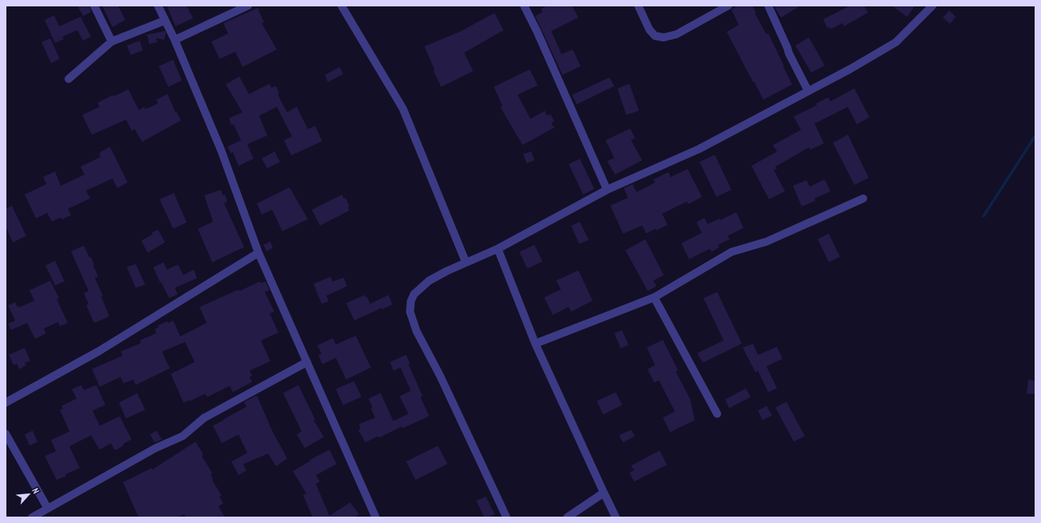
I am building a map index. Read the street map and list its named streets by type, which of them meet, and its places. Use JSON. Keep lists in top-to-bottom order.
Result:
{
  "north": "top right"
}
